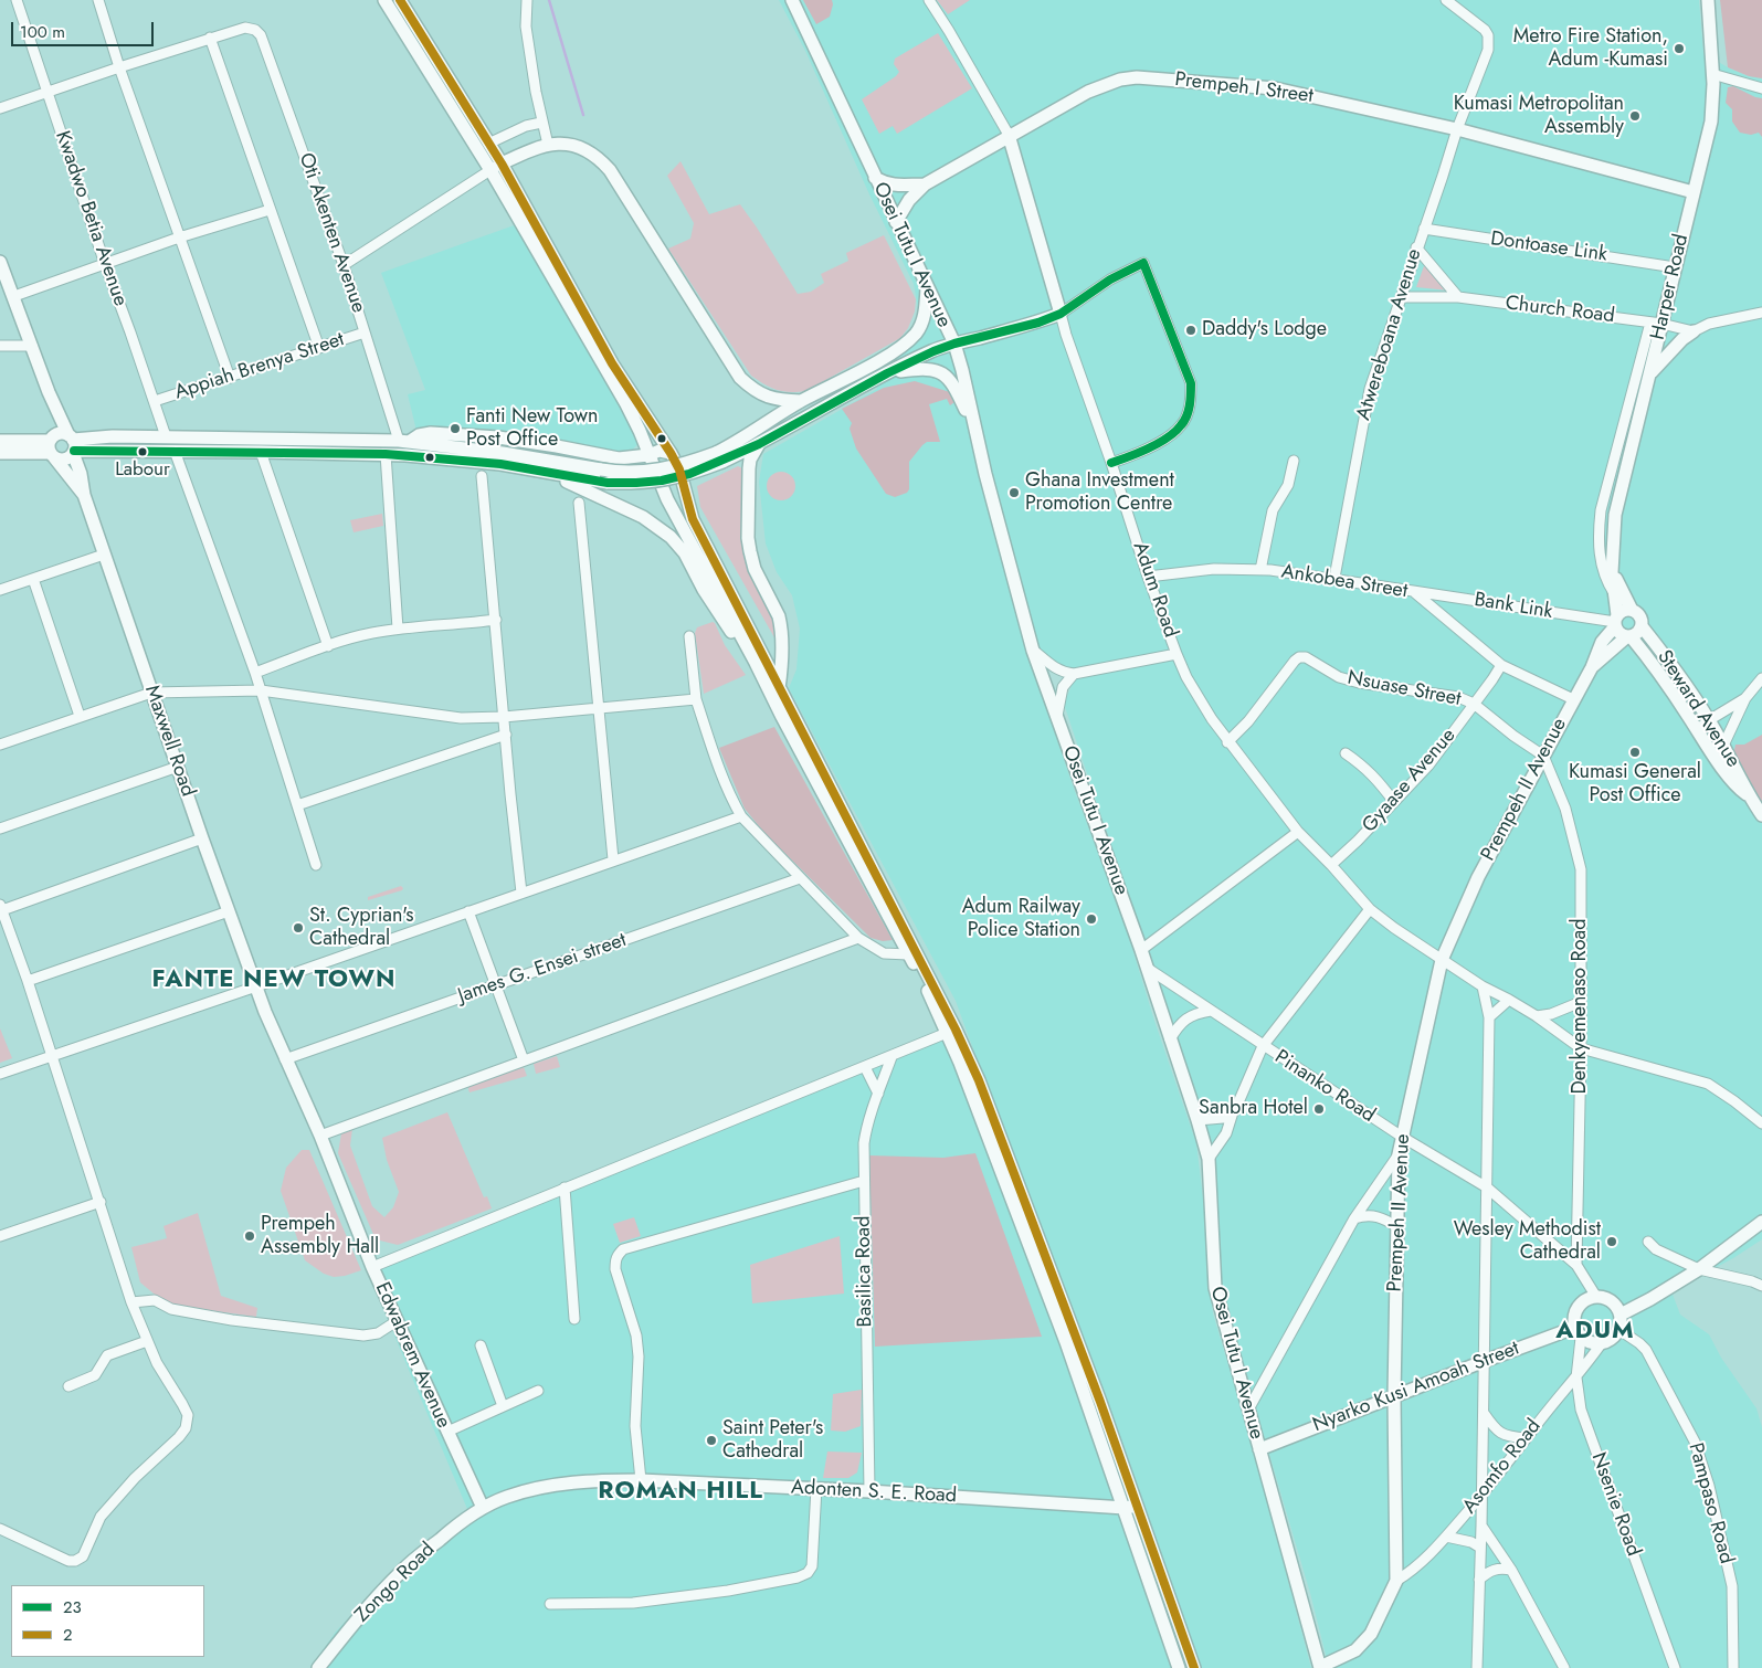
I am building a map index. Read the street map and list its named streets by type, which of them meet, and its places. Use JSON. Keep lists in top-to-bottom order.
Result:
{
  "streets": {
    "main road": [
      "Prempeh I Street",
      "Osei Tutu I Avenue",
      "Harper Road",
      "Adum Road",
      "Steward Avenue",
      "Maxwell Road",
      "Prempeh II Avenue",
      "Edwabrem Avenue",
      "Nyarko Kusi Amoah Street",
      "Adonten S. E. Road",
      "Zongo Road"
    ],
    "street": [
      "Kwadwo Betia Avenue",
      "Oti Akenten Avenue",
      "Dontoase Link",
      "Church Road",
      "Atwereboana Avenue",
      "Appiah Brenya Street",
      "Ankobea Street",
      "Bank Link",
      "Nsuase Street",
      "Gyaase Avenue",
      "James G. Ensei street",
      "Denkyemenaso Road",
      "Pinanko Road",
      "Basilica Road",
      "Asomfo Road",
      "Pampaso Road",
      "Nsenie Road"
    ]
  },
  "crossings": [
    ["Prempeh I Street", "Osei Tutu I Avenue"],
    ["Prempeh I Street", "Harper Road"],
    ["Prempeh I Street", "Atwereboana Avenue"],
    ["Prempeh I Street", "Adum Road"],
    ["Kwadwo Betia Avenue", "Appiah Brenya Street"],
    ["Oti Akenten Avenue", "Appiah Brenya Street"],
    ["Dontoase Link", "Harper Road"],
    ["Dontoase Link", "Atwereboana Avenue"],
    ["Osei Tutu I Avenue", "Prempeh II Avenue"],
    ["Osei Tutu I Avenue", "Pinanko Road"],
    ["Osei Tutu I Avenue", "Nyarko Kusi Amoah Street"],
    ["Harper Road", "Church Road"],
    ["Harper Road", "Bank Link"],
    ["Harper Road", "Steward Avenue"],
    ["Harper Road", "Prempeh II Avenue"],
    ["Church Road", "Atwereboana Avenue"],
    ["Atwereboana Avenue", "Ankobea Street"],
    ["Ankobea Street", "Adum Road"],
    ["Ankobea Street", "Bank Link"],
    ["Ankobea Street", "Gyaase Avenue"],
    ["Ankobea Street", "Prempeh II Avenue"],
    ["Adum Road", "Nsuase Street"],
    ["Adum Road", "Gyaase Avenue"],
    ["Adum Road", "Prempeh II Avenue"],
    ["Adum Road", "Denkyemenaso Road"],
    ["Bank Link", "Steward Avenue"],
    ["Bank Link", "Prempeh II Avenue"],
    ["Nsuase Street", "Gyaase Avenue"],
    ["Nsuase Street", "Prempeh II Avenue"],
    ["Nsuase Street", "Denkyemenaso Road"],
    ["Steward Avenue", "Prempeh II Avenue"],
    ["Maxwell Road", "Edwabrem Avenue"],
    ["Prempeh II Avenue", "Denkyemenaso Road"],
    ["Prempeh II Avenue", "Pinanko Road"],
    ["Prempeh II Avenue", "Nyarko Kusi Amoah Street"],
    ["Prempeh II Avenue", "Asomfo Road"],
    ["James G. Ensei street", "Edwabrem Avenue"],
    ["Denkyemenaso Road", "Pinanko Road"],
    ["Pinanko Road", "Nyarko Kusi Amoah Street"],
    ["Pinanko Road", "Pampaso Road"],
    ["Basilica Road", "Adonten S. E. Road"],
    ["Edwabrem Avenue", "Adonten S. E. Road"],
    ["Edwabrem Avenue", "Zongo Road"],
    ["Nyarko Kusi Amoah Street", "Pampaso Road"],
    ["Asomfo Road", "Nsenie Road"],
    ["Adonten S. E. Road", "Zongo Road"]
  ],
  "districts": ["FANTE NEW TOWN", "ADUM", "ROMAN HILL"],
  "places": [
    "Metro Fire Station, Adum -Kumasi",
    "Kumasi Metropolitan Assembly",
    "Daddy's Lodge",
    "Fanti New Town Post Office",
    "Labour",
    "Ghana Investment Promotion Centre",
    "Kumasi General Post Office",
    "Adum Railway Police Station",
    "St. Cyprian's Cathedral",
    "Sanbra Hotel",
    "Prempeh Assembly Hall",
    "Wesley Methodist Cathedral",
    "Saint Peter's Cathedral"
  ],
  "lines": ["transit line 2", "transit line 23"],
  "legend": ["23", "2"],
  "scale_bar": "100 m"
}
